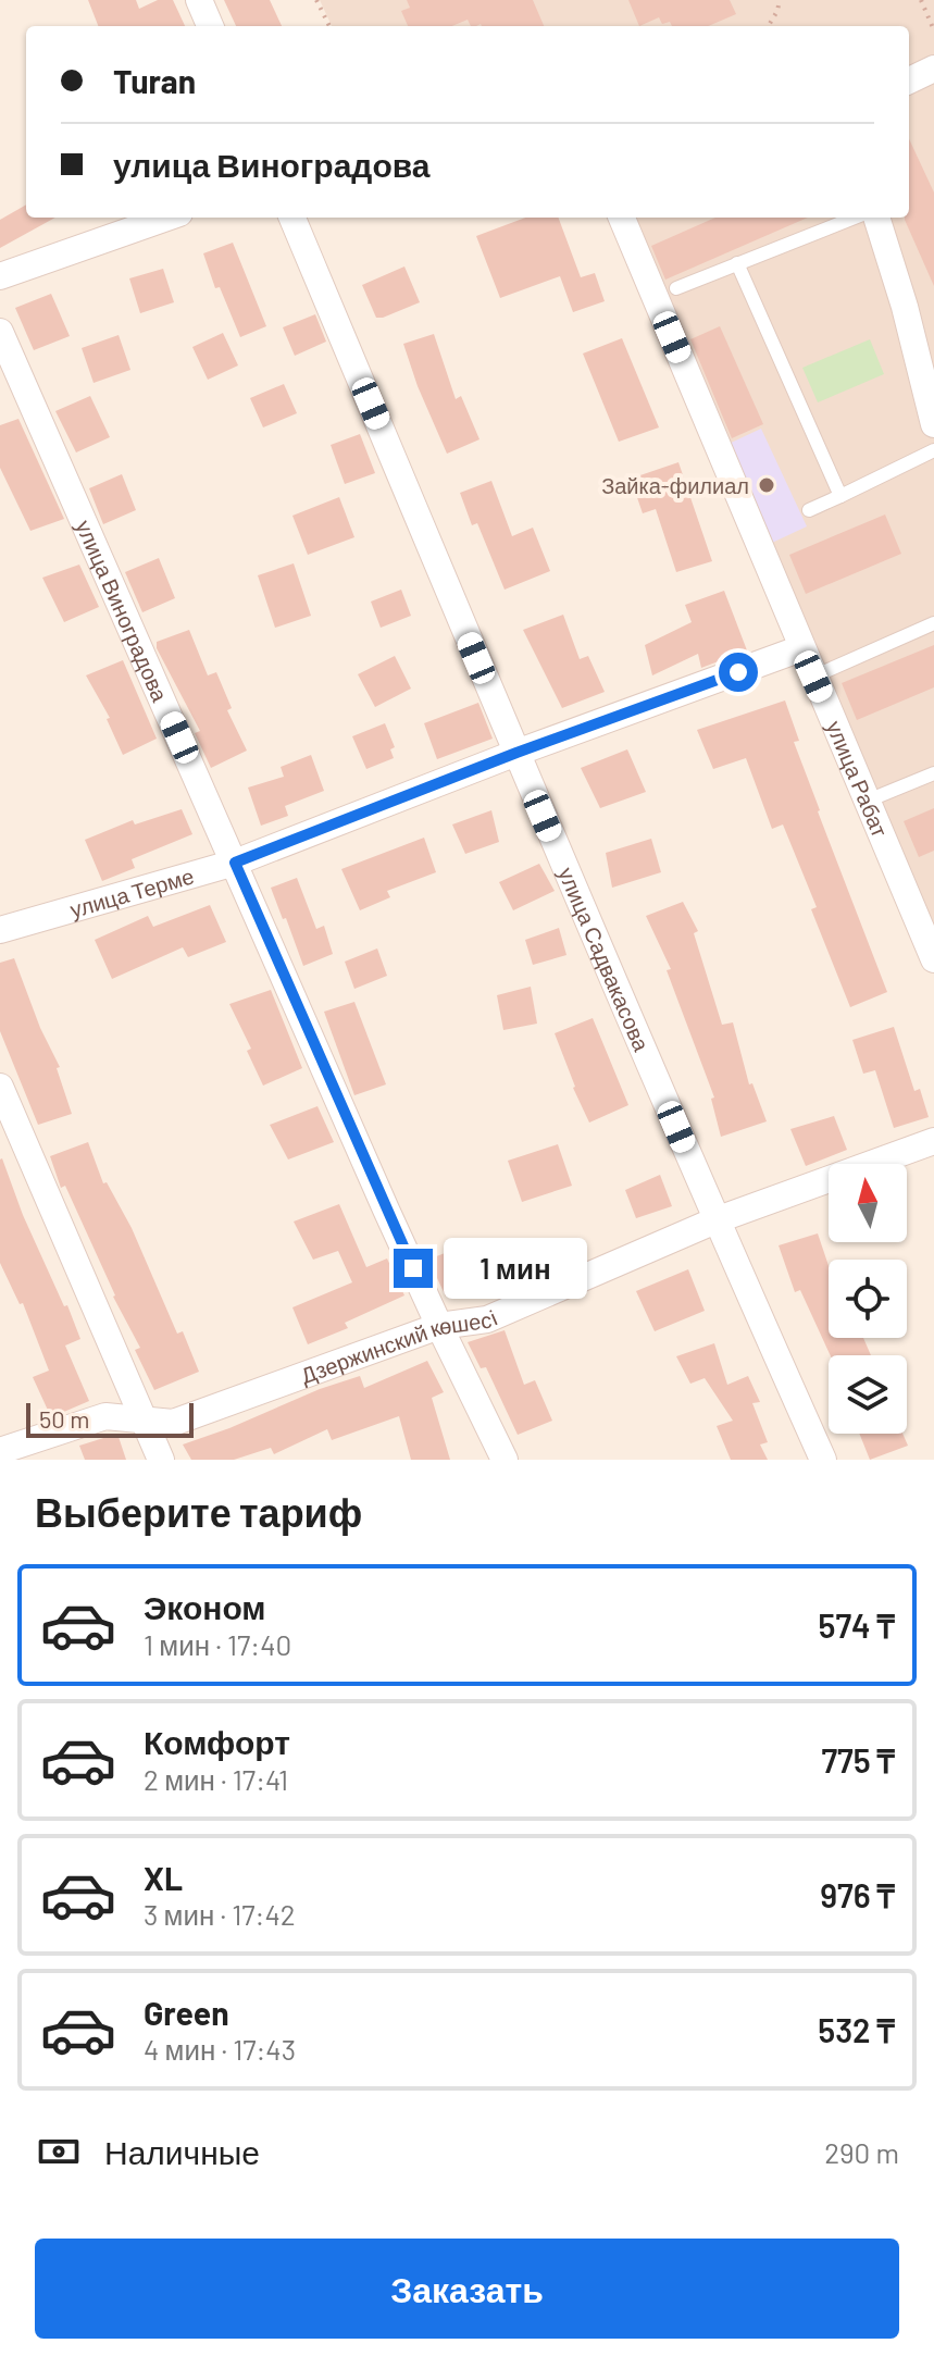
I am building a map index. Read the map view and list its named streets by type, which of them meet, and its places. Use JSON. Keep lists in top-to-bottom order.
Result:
{
  "streets": {
    "street": [
      "улица Виноградова",
      "улица Рабат",
      "улица Терме",
      "улица Садвакасова",
      "Дзержинский көшесі"
    ]
  },
  "crossings": [
    ["улица Виноградова", "улица Терме"],
    ["улица Виноградова", "Дзержинский көшесі"],
    ["улица Рабат", "улица Терме"],
    ["улица Терме", "улица Садвакасова"],
    ["улица Садвакасова", "Дзержинский көшесі"]
  ],
  "places": ["Зайка-филиал"],
  "scale_bar": "50 m",
  "north": "top",
  "page": {
    "banner": ["Turan", "улица Виноградова"],
    "bubble": "1 мин",
    "scale": "50 m",
    "heading": "Выберите тариф",
    "list": [
      {
        "name": "Эконом",
        "note": "1 мин · 17:40",
        "value": "574 ₸"
      },
      {
        "name": "Комфорт",
        "note": "2 мин · 17:41",
        "value": "775 ₸"
      },
      {
        "name": "XL",
        "note": "3 мин · 17:42",
        "value": "976 ₸"
      },
      {
        "name": "Green",
        "note": "4 мин · 17:43",
        "value": "532 ₸"
      }
    ],
    "pay": ["Наличные", "290 m"],
    "buttons": "Заказать"
  }
}
